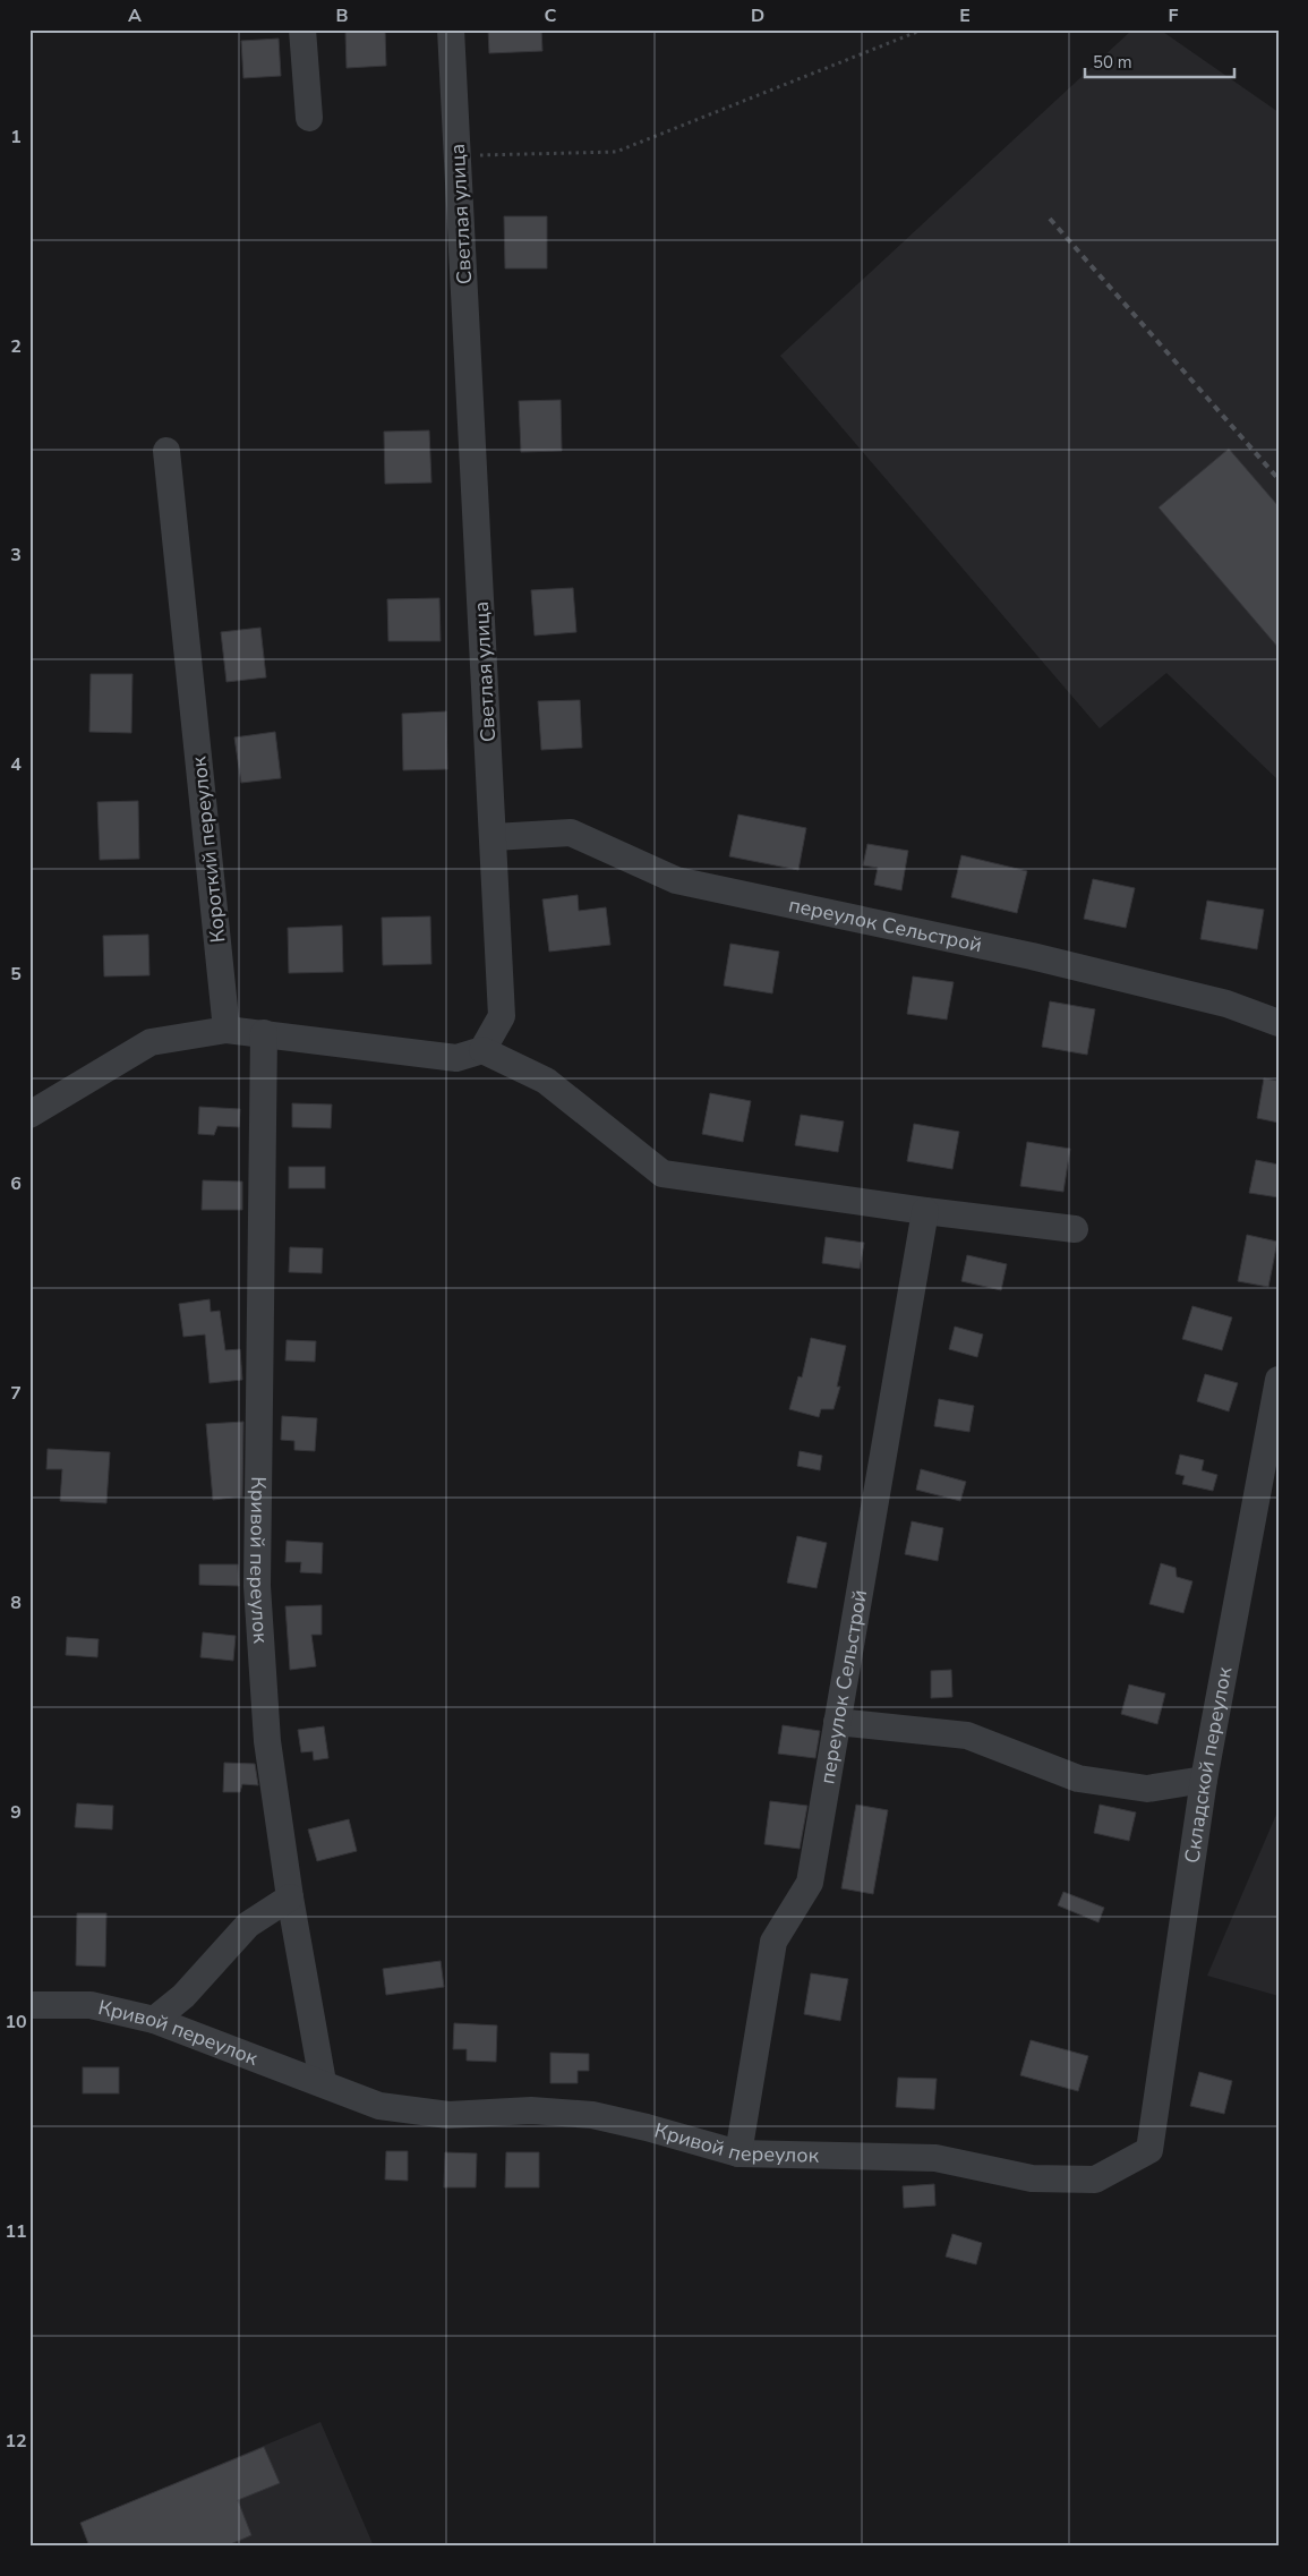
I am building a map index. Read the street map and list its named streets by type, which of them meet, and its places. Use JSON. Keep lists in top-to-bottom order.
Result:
{
  "streets": {
    "street": [
      "Светлая улица",
      "Короткий переулок",
      "переулок Сельстрой",
      "Кривой переулок",
      "Складской переулок"
    ]
  },
  "crossings": [
    ["Светлая улица", "переулок Сельстрой"],
    ["переулок Сельстрой", "Кривой переулок"],
    ["Кривой переулок", "Складской переулок"]
  ],
  "scale_bar": "50 m",
  "grid": {
    "columns": [
      "A",
      "B",
      "C",
      "D",
      "E",
      "F"
    ],
    "rows": [
      "1",
      "2",
      "3",
      "4",
      "5",
      "6",
      "7",
      "8",
      "9",
      "10",
      "11",
      "12"
    ]
  }
}
